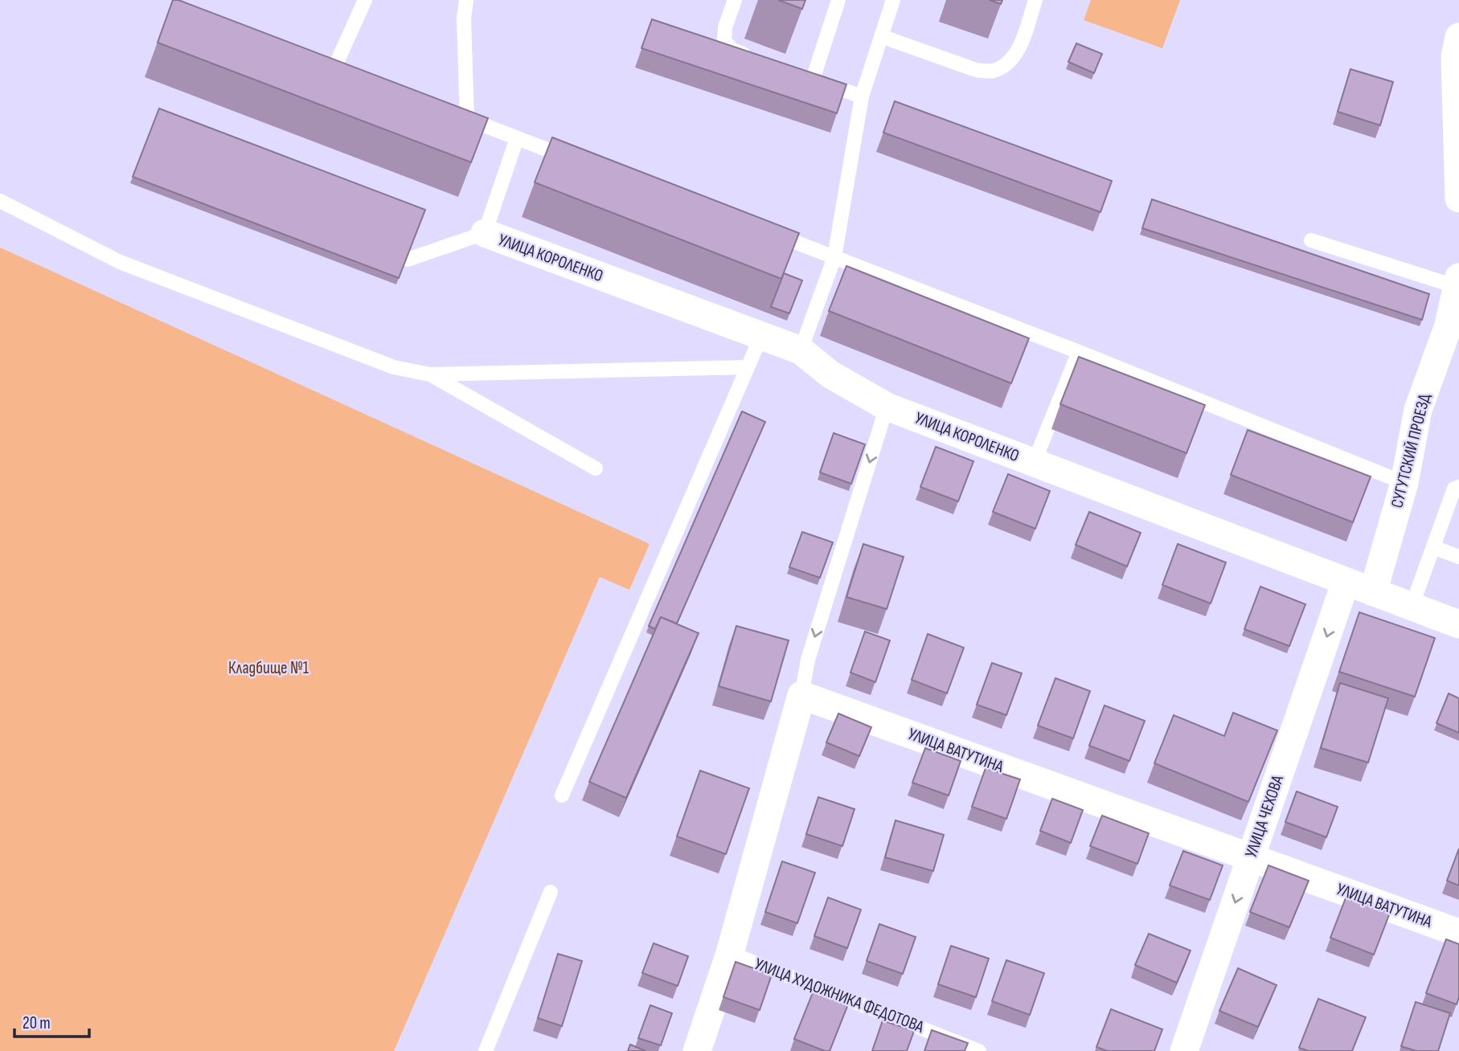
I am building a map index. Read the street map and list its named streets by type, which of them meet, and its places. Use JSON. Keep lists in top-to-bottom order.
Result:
{
  "streets": {
    "street": [
      "УЛИЦА КОРОЛЕНКО",
      "СУГУТСКИЙ ПРОЕЗД",
      "УЛИЦА ВАТУТИНА",
      "УЛИЦА ЧЕХОВА"
    ],
    "lane": ["УЛИЦА ХУДОЖНИКА ФЕДОТОВА"]
  },
  "crossings": [
    ["УЛИЦА КОРОЛЕНКО", "СУГУТСКИЙ ПРОЕЗД"],
    ["УЛИЦА КОРОЛЕНКО", "УЛИЦА ЧЕХОВА"],
    ["УЛИЦА ВАТУТИНА", "УЛИЦА ЧЕХОВА"]
  ],
  "one_way": ["УЛИЦА ЧЕХОВА"],
  "parks": ["Кладбище №1"],
  "scale_bar": "20 m"
}
